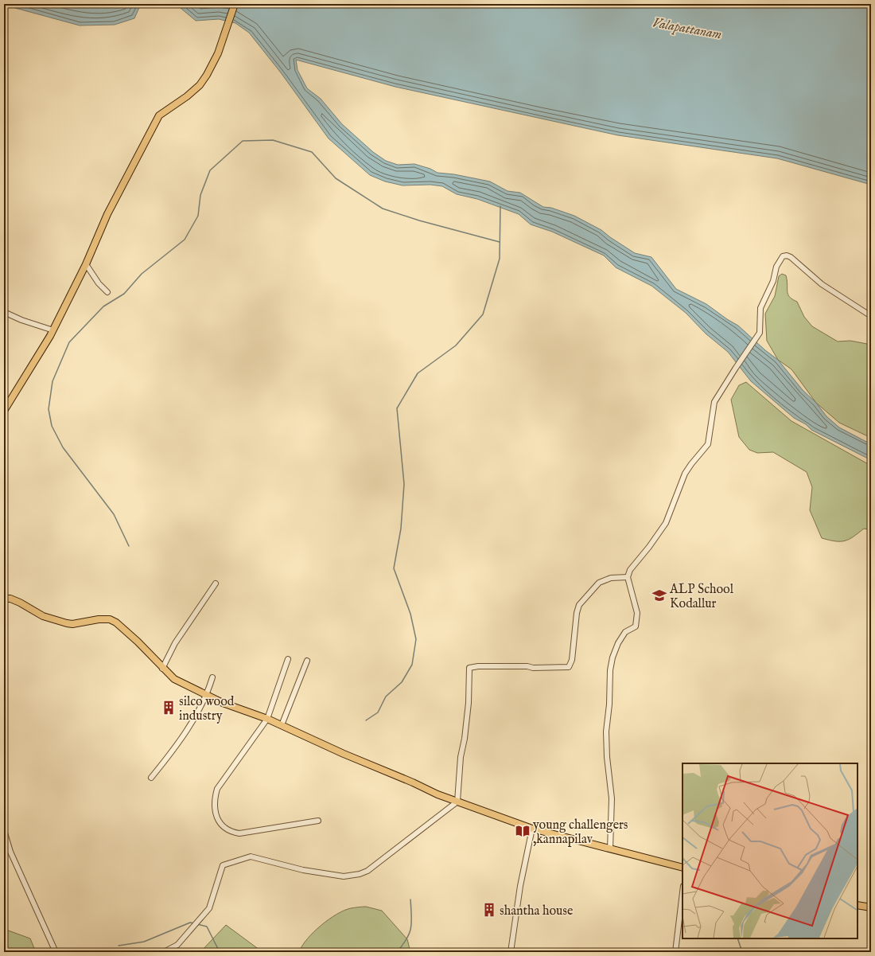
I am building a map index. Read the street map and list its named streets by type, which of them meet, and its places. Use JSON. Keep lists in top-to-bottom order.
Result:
{
  "water": ["Valapattanam"],
  "places": {
    "school or university": ["ALP School Kodallur"],
    "building": ["silco wood industry", "shantha house"],
    "library": ["young challengers ,kannapilav"]
  }
}
